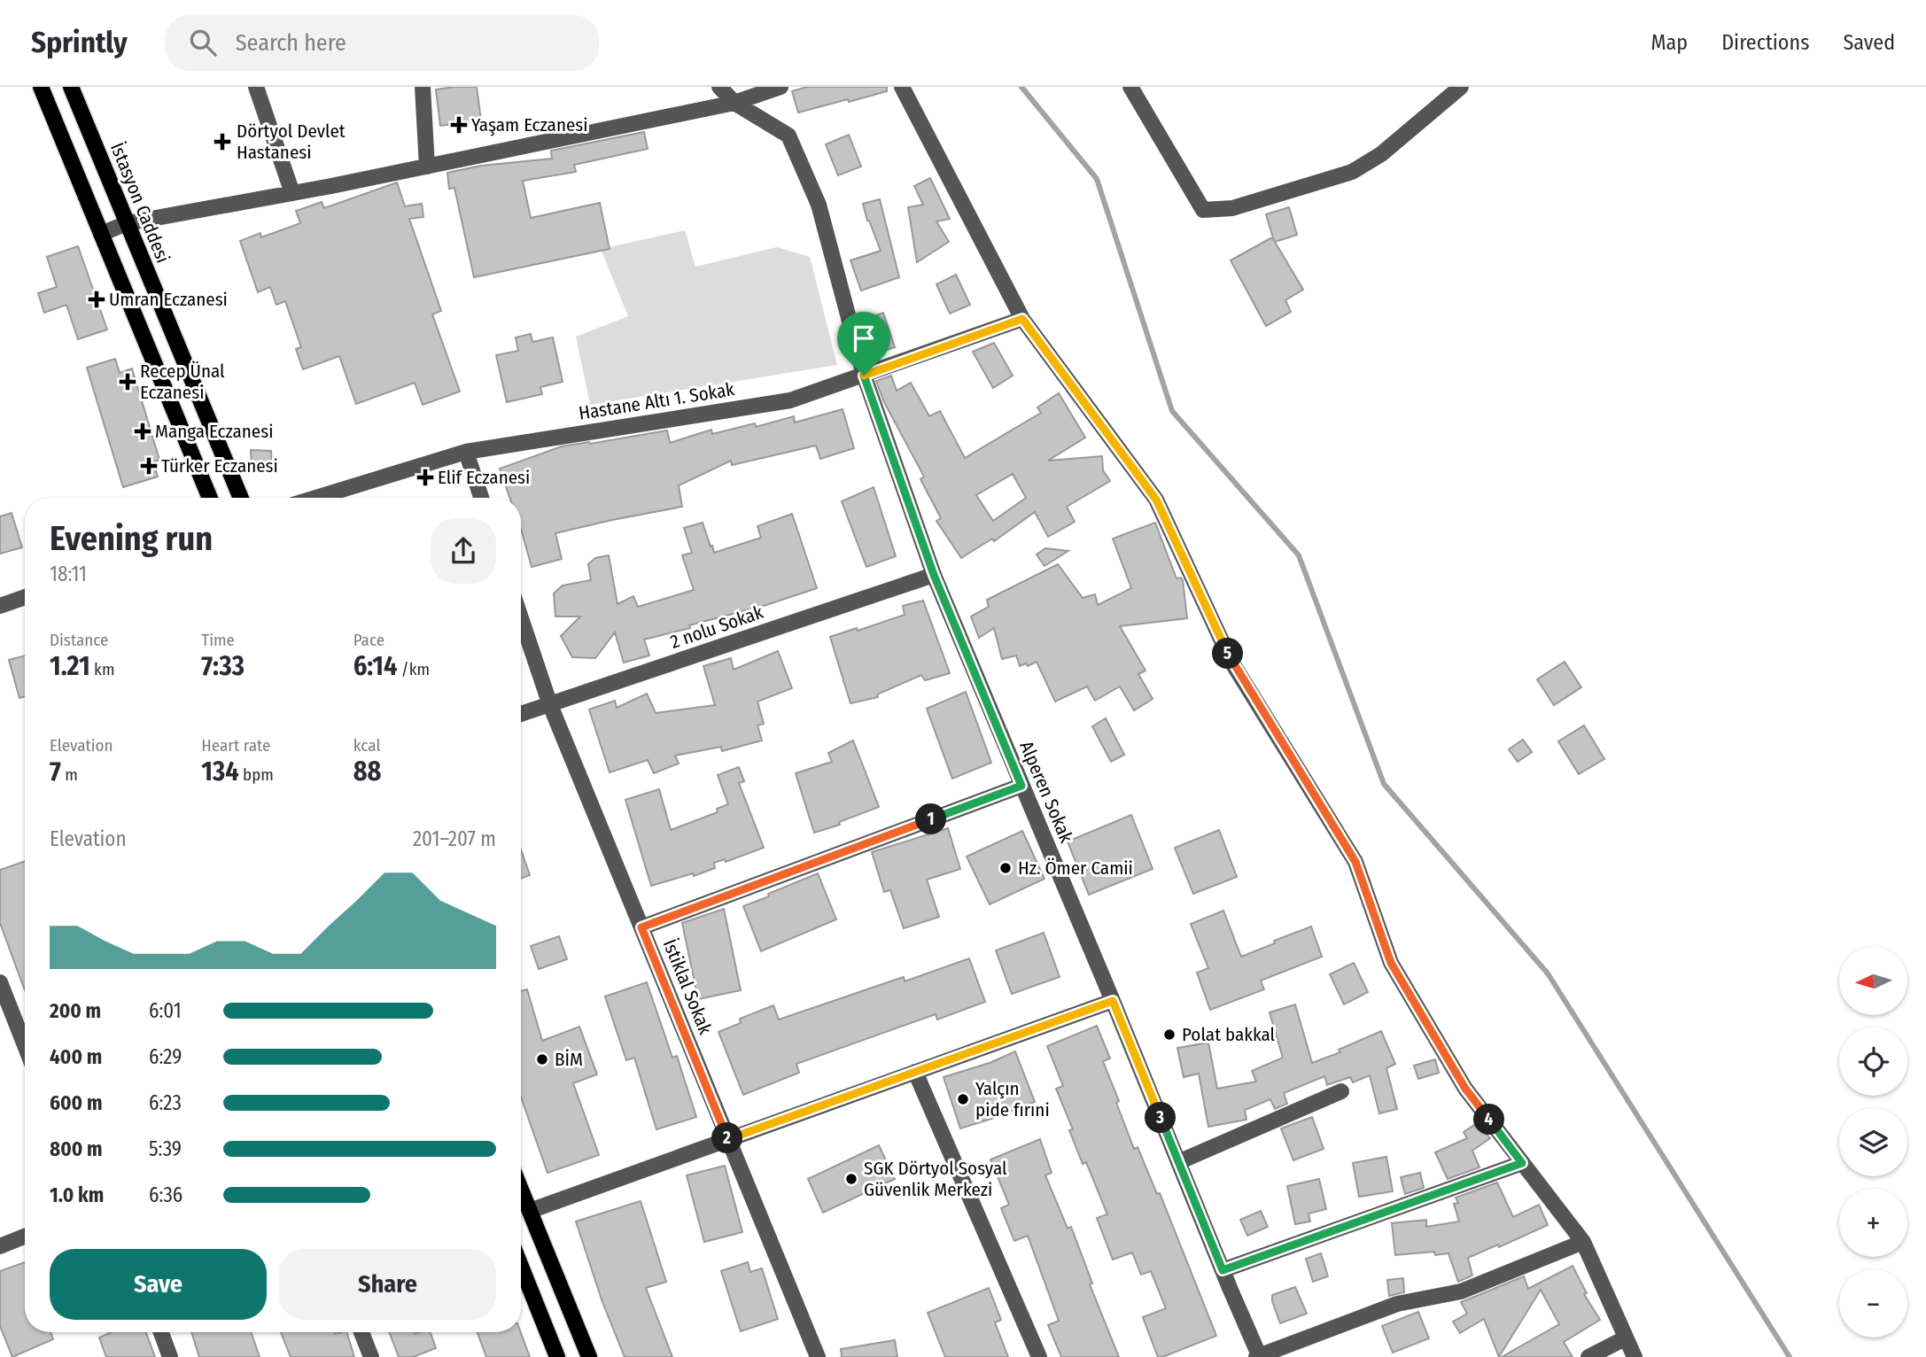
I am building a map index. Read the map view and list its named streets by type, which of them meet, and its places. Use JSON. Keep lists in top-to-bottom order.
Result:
{
  "streets": {
    "main road": ["İstasyon Caddesi"],
    "street": [
      "Hastane Altı 1. Sokak",
      "2 nolu Sokak",
      "Alperen Sokak",
      "İstiklal Sokak"
    ]
  },
  "crossings": [
    ["Hastane Altı 1. Sokak", "Alperen Sokak"],
    ["2 nolu Sokak", "Alperen Sokak"],
    ["2 nolu Sokak", "İstiklal Sokak"]
  ],
  "places": {
    "health": [
      "Yaşam Eczanesi",
      "Dörtyol Devlet Hastanesi",
      "Umran Eczanesi",
      "Recep Ünal Eczanesi",
      "Manga Eczanesi",
      "Türker Eczanesi",
      "Elif Eczanesi"
    ],
    "other": [
      "Hz. Ömer Camii",
      "Polat bakkal",
      "BİM",
      "Yalçın pide fırıni",
      "SGK Dörtyol Sosyal Güvenlik Merkezi"
    ]
  },
  "north": "left",
  "page": {
    "header": "Sprintly",
    "search": "Search here",
    "nav": ["Map", "Directions", "Saved"],
    "heading": ["Evening run", "18:11"],
    "stats": [
      ["Distance", "1.21 km"],
      ["Time", "7:33"],
      ["Pace", "6:14 /km"],
      ["Elevation", "7 m"],
      ["Heart rate", "134 bpm"],
      ["kcal", "88"]
    ],
    "pins": [
      "5",
      "1",
      "3",
      "4",
      "2"
    ],
    "chart": ["Elevation", "201–207 m"],
    "map_buttons": ["+", "−"],
    "list": [
      {
        "name": "200 m",
        "note": "6:01"
      },
      {
        "name": "400 m",
        "note": "6:29"
      },
      {
        "name": "600 m",
        "note": "6:23"
      },
      {
        "name": "800 m",
        "note": "5:39"
      },
      {
        "name": "1.0 km",
        "note": "6:36"
      }
    ],
    "buttons": ["Save", "Share"]
  }
}
